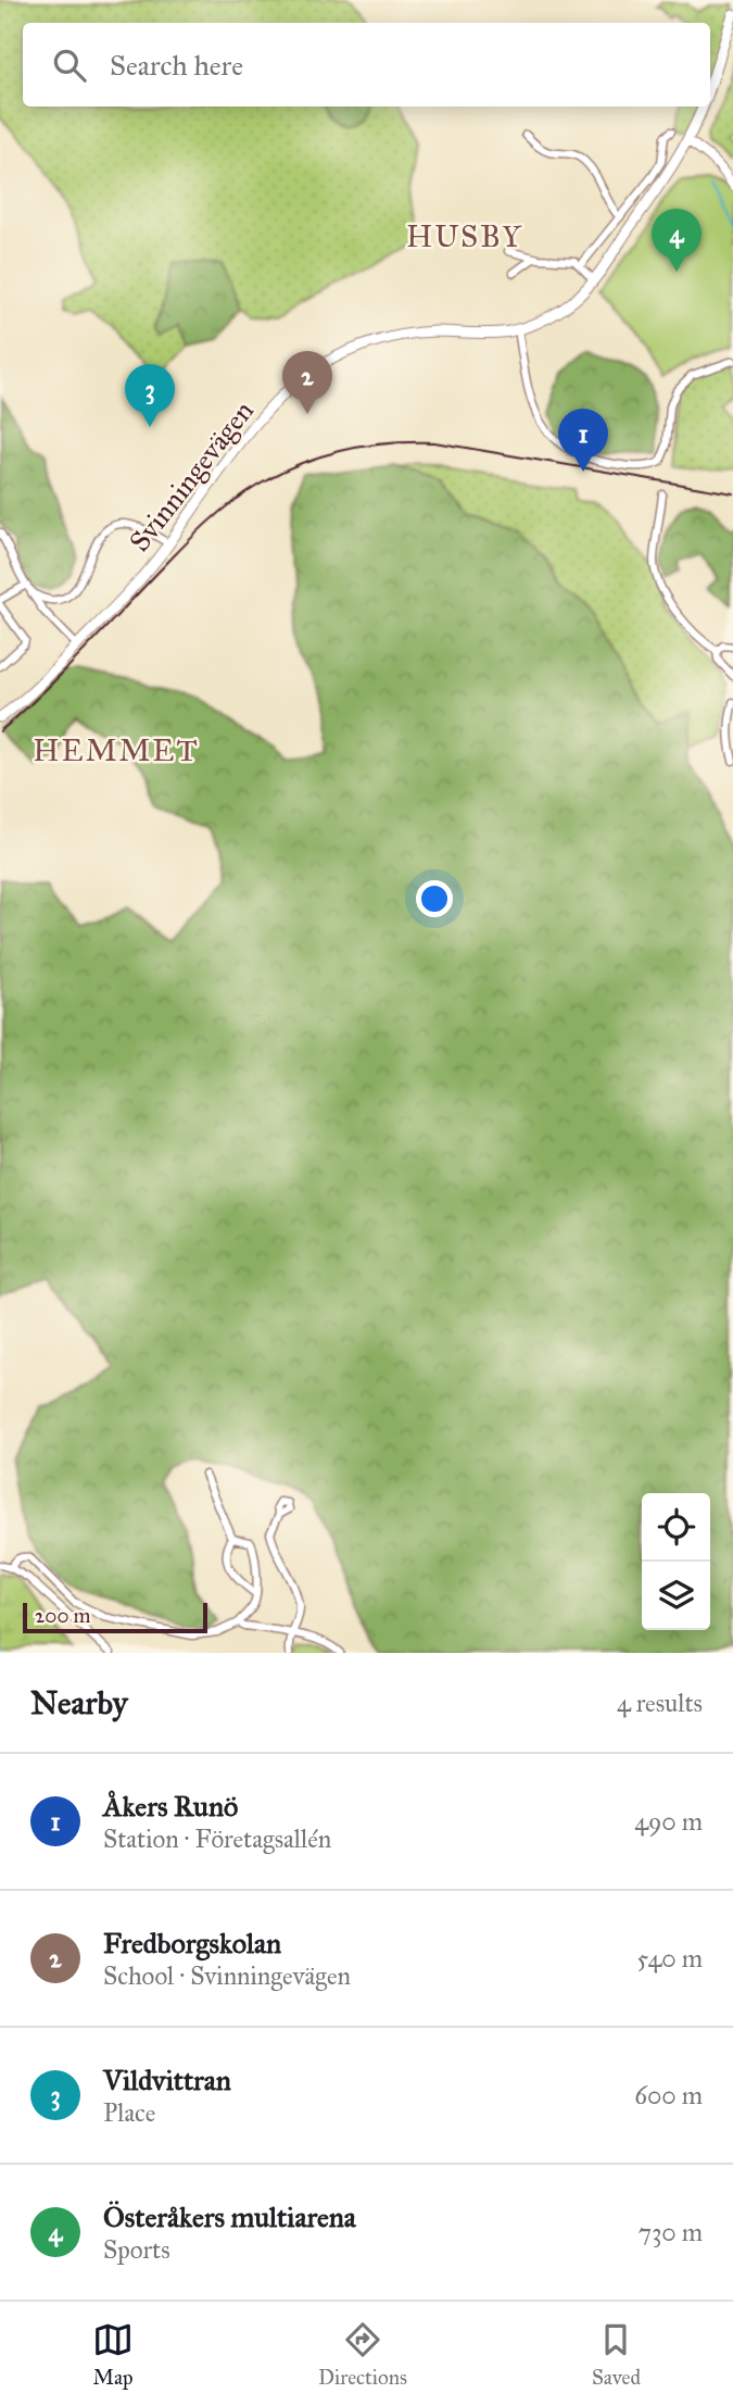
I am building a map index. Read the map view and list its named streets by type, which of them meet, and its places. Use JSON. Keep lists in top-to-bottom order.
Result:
{
  "streets": {
    "main road": ["Svinningevägen"]
  },
  "districts": ["HUSBY", "HEMMET"],
  "scale_bar": "200 m",
  "page": {
    "search": "Search here",
    "pins": [
      "4",
      "2",
      "3",
      "1"
    ],
    "scale": "200 m",
    "heading": ["Nearby", "4 results"],
    "list": [
      {
        "mark": "1",
        "name": "Åkers Runö",
        "note": "Station · Företagsallén",
        "value": "490 m"
      },
      {
        "mark": "2",
        "name": "Fredborgskolan",
        "note": "School · Svinningevägen",
        "value": "540 m"
      },
      {
        "mark": "3",
        "name": "Vildvittran",
        "note": "Place",
        "value": "600 m"
      },
      {
        "mark": "4",
        "name": "Österåkers multiarena",
        "note": "Sports",
        "value": "730 m"
      }
    ],
    "nav": ["Map", "Directions", "Saved"]
  }
}
